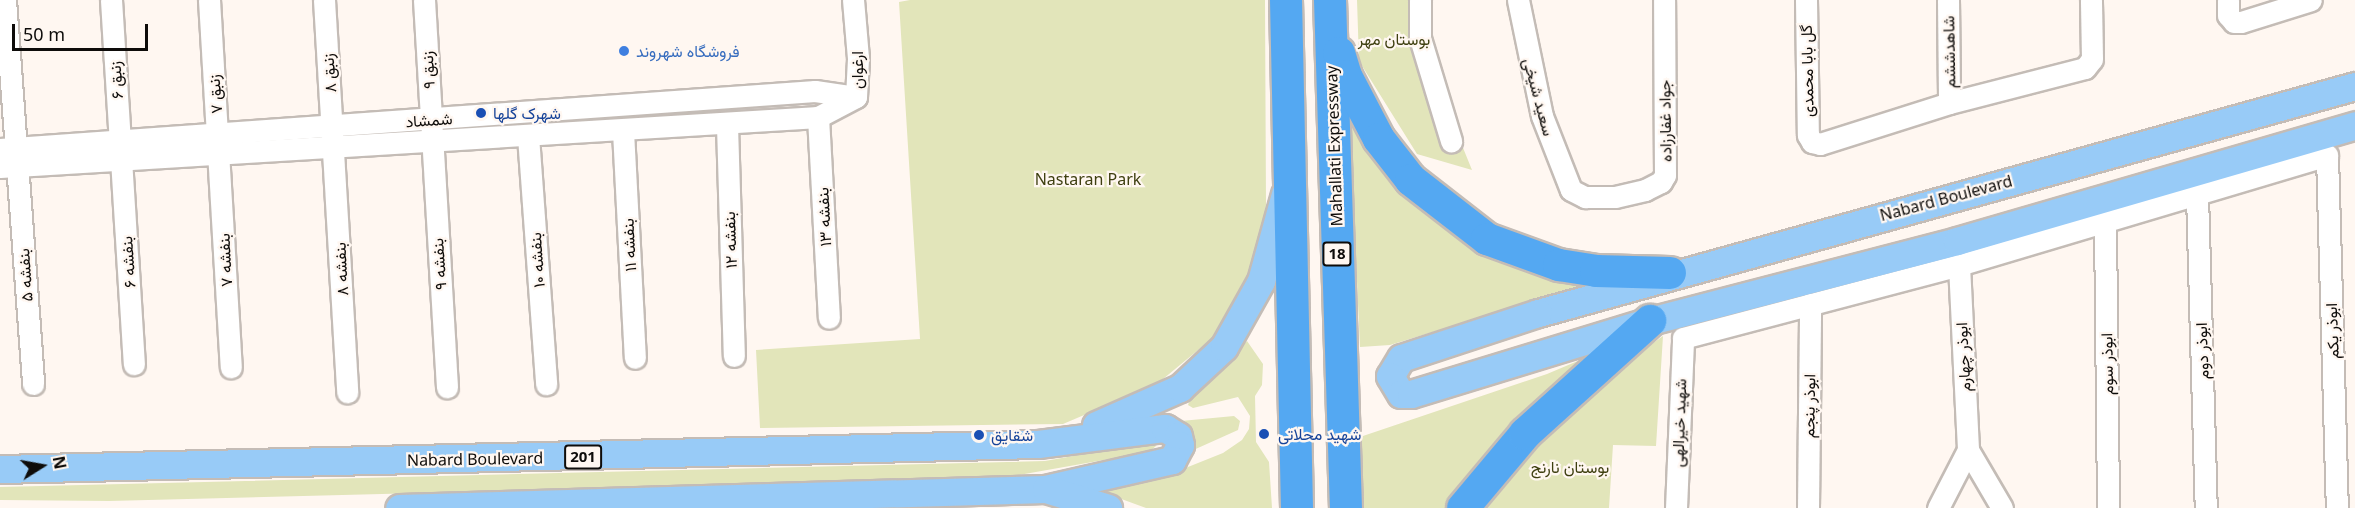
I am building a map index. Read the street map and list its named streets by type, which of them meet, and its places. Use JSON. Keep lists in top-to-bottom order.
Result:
{
  "streets": {
    "highway": ["Mahallati Expressway", "18"],
    "main road": ["Nabard Boulevard", "201"],
    "street": [
      "شاهدششم",
      "زنبق ۹",
      "ارغوان",
      "گل بابا محمدی",
      "زنبق ۸",
      "زنبق ۶",
      "زنبق ۷",
      "سعید شیخی",
      "شمشاد",
      "جواد غفارزاده",
      "بنفشه ۱۳",
      "بنفشه ۱۲",
      "بنفشه ۱۱",
      "بنفشه ۷",
      "بنفشه ۱۰",
      "بنفشه ۶",
      "بنفشه ۹",
      "بنفشه ۸",
      "بنفشه ۵",
      "ابوذر یکم",
      "ابوذر دوم",
      "ابوذر چهارم",
      "ابوذر سوم",
      "ابوذر پنجم",
      "شهید خیرالهی"
    ]
  },
  "crossings": [
    ["شاهدششم", "گل بابا محمدی"],
    ["زنبق ۹", "شمشاد"],
    ["زنبق ۹", "بنفشه ۹"],
    ["ارغوان", "شمشاد"],
    ["ارغوان", "بنفشه ۱۳"],
    ["زنبق ۸", "شمشاد"],
    ["زنبق ۸", "بنفشه ۸"],
    ["زنبق ۶", "شمشاد"],
    ["زنبق ۶", "بنفشه ۶"],
    ["زنبق ۷", "شمشاد"],
    ["زنبق ۷", "بنفشه ۷"],
    ["سعید شیخی", "جواد غفارزاده"],
    ["شمشاد", "بنفشه ۱۳"],
    ["شمشاد", "بنفشه ۱۲"],
    ["شمشاد", "بنفشه ۱۱"],
    ["شمشاد", "بنفشه ۷"],
    ["شمشاد", "بنفشه ۱۰"],
    ["شمشاد", "بنفشه ۶"],
    ["شمشاد", "بنفشه ۹"],
    ["شمشاد", "بنفشه ۸"],
    ["شمشاد", "بنفشه ۵"],
    ["ابوذر یکم", "ابوذر دوم"],
    ["ابوذر پنجم", "شهید خیرالهی"]
  ],
  "parks": ["بوستان مهر", "Nastaran Park", "بوستان نارنج"],
  "places": [
    "فروشگاه شهروند",
    "شهرک گلها",
    "شهید محلاتی",
    "شقایق"
  ],
  "scale_bar": "50 m",
  "north": "right"
}
